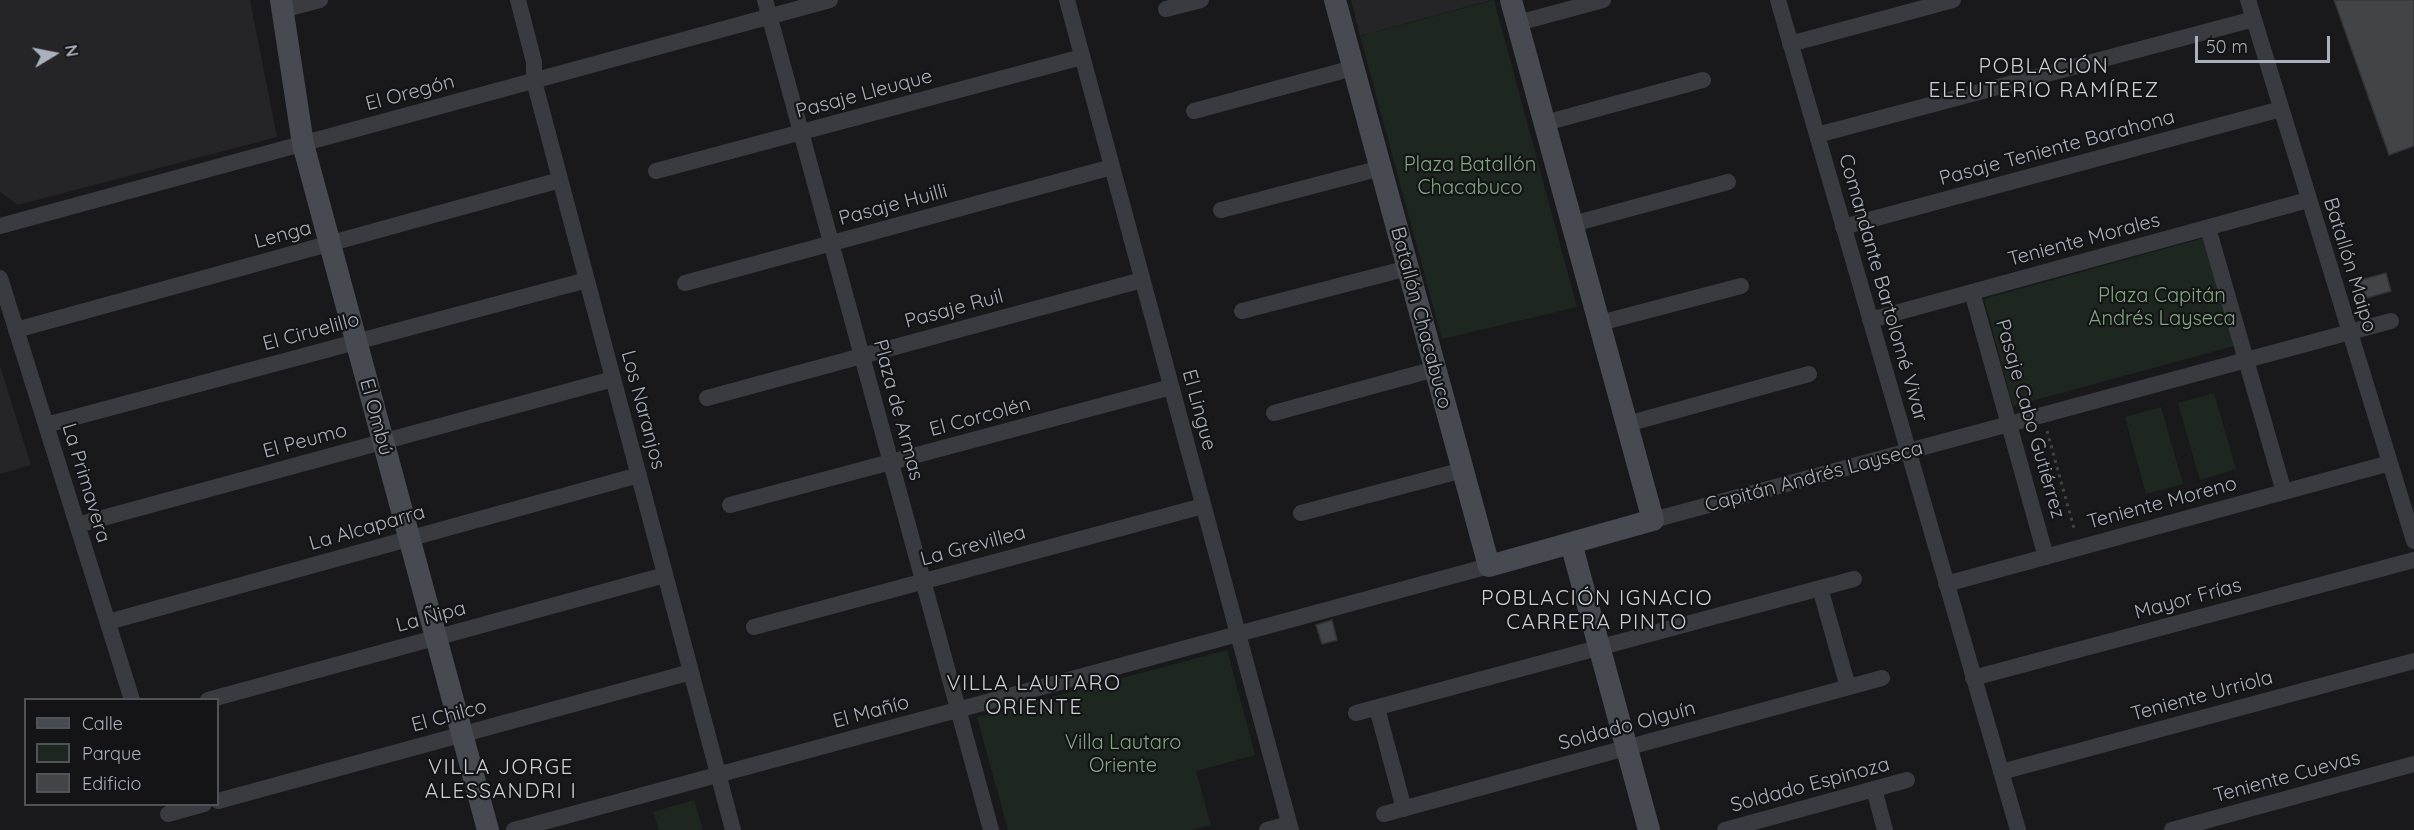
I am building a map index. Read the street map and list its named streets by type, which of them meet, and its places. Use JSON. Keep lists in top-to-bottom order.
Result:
{
  "streets": {
    "street": [
      "El Oregón",
      "Pasaje Lleuque",
      "Pasaje Teniente Barahona",
      "Pasaje Huilli",
      "Lenga",
      "Teniente Morales",
      "Batallón Maipo",
      "Comandante Bartolomé Vivar",
      "Pasaje Ruil",
      "Batallón Chacabuco",
      "El Ciruelillo",
      "Los Naranjos",
      "Plaza de Armas",
      "El Lingue",
      "El Ombú",
      "El Corcolén",
      "Pasaje Cabo Gutiérrez",
      "El Peumo",
      "Capitán Andrés Layseca",
      "La Primavera",
      "Teniente Moreno",
      "La Alcaparra",
      "La Grevillea",
      "Mayor Frías",
      "La Ñipa",
      "Teniente Urriola",
      "El Mañío",
      "El Chilco",
      "Soldado Olguín",
      "Teniente Cuevas",
      "Soldado Espinoza"
    ]
  },
  "crossings": [
    ["El Oregón", "Los Naranjos"],
    ["El Oregón", "Plaza de Armas"],
    ["El Oregón", "El Ombú"],
    ["Pasaje Lleuque", "Plaza de Armas"],
    ["Pasaje Lleuque", "El Lingue"],
    ["Pasaje Teniente Barahona", "Batallón Maipo"],
    ["Pasaje Teniente Barahona", "Comandante Bartolomé Vivar"],
    ["Pasaje Huilli", "Plaza de Armas"],
    ["Pasaje Huilli", "El Lingue"],
    ["Lenga", "Los Naranjos"],
    ["Lenga", "El Ombú"],
    ["Lenga", "La Primavera"],
    ["Teniente Morales", "Batallón Maipo"],
    ["Teniente Morales", "Comandante Bartolomé Vivar"],
    ["Teniente Morales", "Pasaje Cabo Gutiérrez"],
    ["Batallón Maipo", "Capitán Andrés Layseca"],
    ["Batallón Maipo", "Teniente Moreno"],
    ["Comandante Bartolomé Vivar", "Capitán Andrés Layseca"],
    ["Comandante Bartolomé Vivar", "Teniente Moreno"],
    ["Comandante Bartolomé Vivar", "Mayor Frías"],
    ["Comandante Bartolomé Vivar", "Teniente Urriola"],
    ["Pasaje Ruil", "Plaza de Armas"],
    ["Pasaje Ruil", "El Lingue"],
    ["Batallón Chacabuco", "Capitán Andrés Layseca"],
    ["El Ciruelillo", "Los Naranjos"],
    ["El Ciruelillo", "El Ombú"],
    ["El Ciruelillo", "La Primavera"],
    ["Los Naranjos", "El Peumo"],
    ["Los Naranjos", "La Alcaparra"],
    ["Los Naranjos", "La Ñipa"],
    ["Los Naranjos", "El Mañío"],
    ["Los Naranjos", "El Chilco"],
    ["Plaza de Armas", "El Corcolén"],
    ["Plaza de Armas", "La Grevillea"],
    ["Plaza de Armas", "El Mañío"],
    ["El Lingue", "El Corcolén"],
    ["El Lingue", "Capitán Andrés Layseca"],
    ["El Lingue", "La Grevillea"],
    ["El Lingue", "El Mañío"],
    ["El Ombú", "El Peumo"],
    ["El Ombú", "La Alcaparra"],
    ["El Ombú", "La Ñipa"],
    ["El Ombú", "El Chilco"],
    ["Pasaje Cabo Gutiérrez", "Capitán Andrés Layseca"],
    ["Pasaje Cabo Gutiérrez", "Teniente Moreno"],
    ["El Peumo", "La Primavera"],
    ["Capitán Andrés Layseca", "El Mañío"],
    ["La Primavera", "La Alcaparra"]
  ],
  "districts": [
    "POBLACIÓN ELEUTERIO RAMÍREZ",
    "POBLACIÓN IGNACIO CARRERA PINTO",
    "VILLA LAUTARO ORIENTE",
    "VILLA JORGE ALESSANDRI I"
  ],
  "parks": ["Plaza Batallón Chacabuco", "Plaza Capitán Andrés Layseca", "Villa Lautaro Oriente"],
  "legend": ["Calle", "Parque", "Edificio"],
  "scale_bar": "50 m",
  "north": "right"
}
